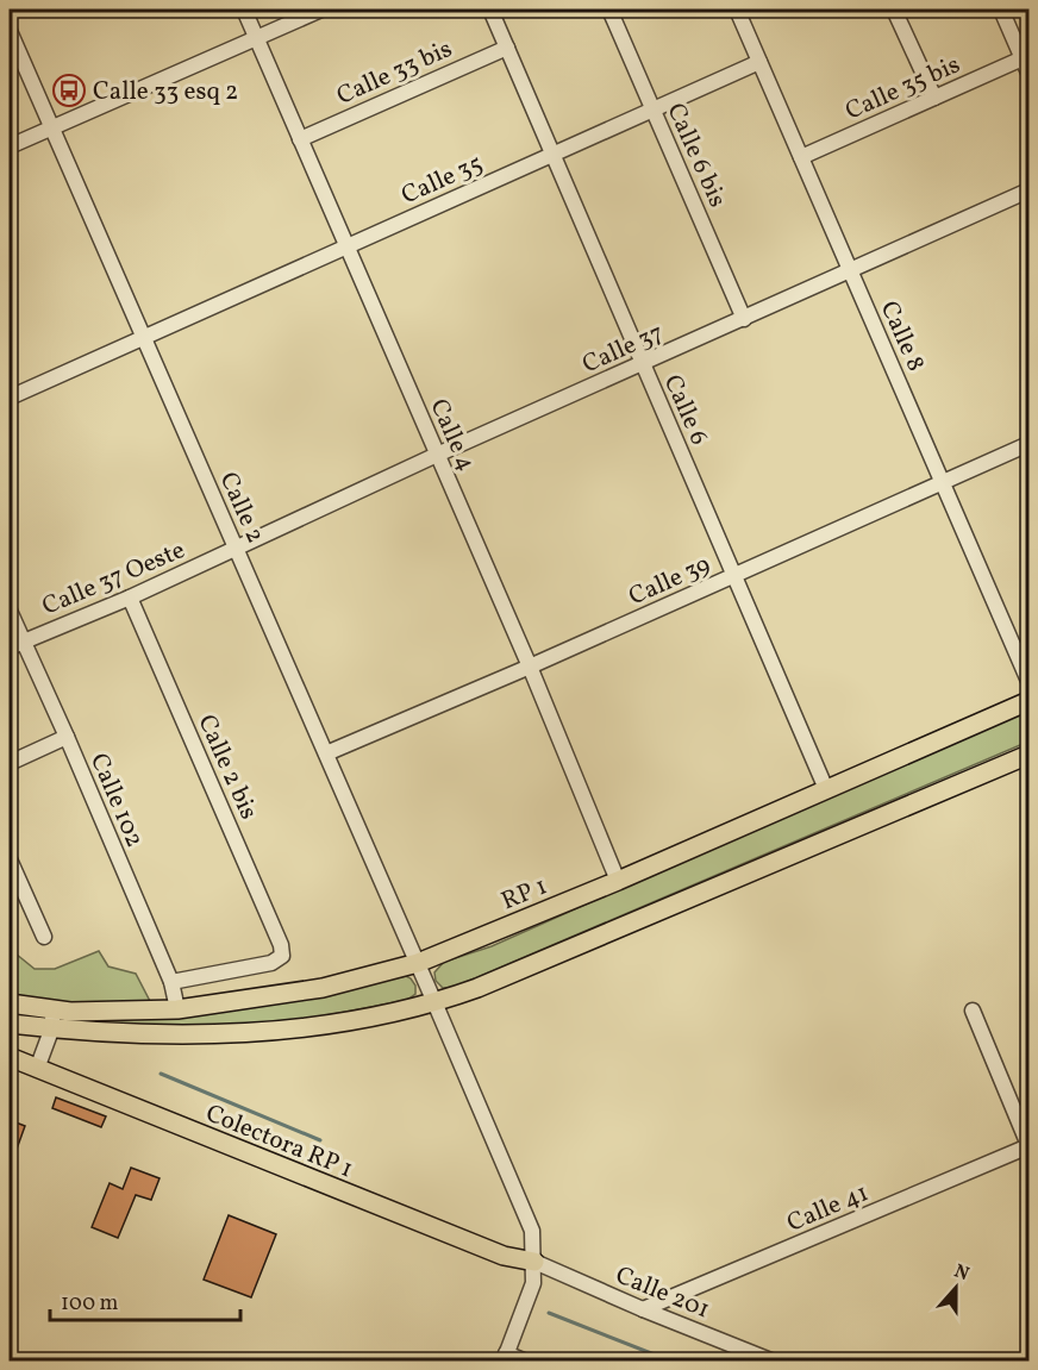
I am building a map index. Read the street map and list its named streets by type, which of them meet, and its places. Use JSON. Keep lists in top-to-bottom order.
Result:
{
  "streets": {
    "main road": ["RP 1", "Colectora RP 1"],
    "street": [
      "Calle 33 bis",
      "Calle 35 bis",
      "Calle 6 bis",
      "Calle 35",
      "Calle 8",
      "Calle 37",
      "Calle 6",
      "Calle 4",
      "Calle 2",
      "Calle 37 Oeste",
      "Calle 39",
      "Calle 2 bis",
      "Calle 102",
      "Calle 41",
      "Calle 201"
    ]
  },
  "crossings": [
    ["Calle 33 bis", "Calle 6"],
    ["Calle 33 bis", "Calle 4"],
    ["Calle 35 bis", "Calle 8"],
    ["Calle 6 bis", "Calle 35"],
    ["Calle 6 bis", "Calle 37"],
    ["Calle 35", "Calle 8"],
    ["Calle 35", "Calle 6"],
    ["Calle 35", "Calle 4"],
    ["Calle 35", "Calle 2"],
    ["Calle 8", "Calle 37"],
    ["Calle 8", "Calle 39"],
    ["Calle 37", "Calle 6"],
    ["Calle 37", "Calle 4"],
    ["Calle 37", "Calle 2"],
    ["Calle 37", "Calle 37 Oeste"],
    ["Calle 6", "Calle 39"],
    ["Calle 6", "RP 1"],
    ["Calle 4", "Calle 39"],
    ["Calle 4", "RP 1"],
    ["Calle 2", "Calle 37 Oeste"],
    ["Calle 2", "Calle 39"],
    ["Calle 2", "RP 1"],
    ["Calle 2", "Colectora RP 1"],
    ["Calle 2", "Calle 201"],
    ["Calle 37 Oeste", "Calle 2 bis"],
    ["Calle 37 Oeste", "Calle 102"],
    ["Calle 2 bis", "Calle 102"],
    ["Calle 102", "RP 1"],
    ["Colectora RP 1", "Calle 201"],
    ["Calle 41", "Calle 201"]
  ],
  "places": {
    "bus stop": ["Calle 33 esq 2"]
  },
  "scale_bar": "100 m",
  "north": "top"
}
